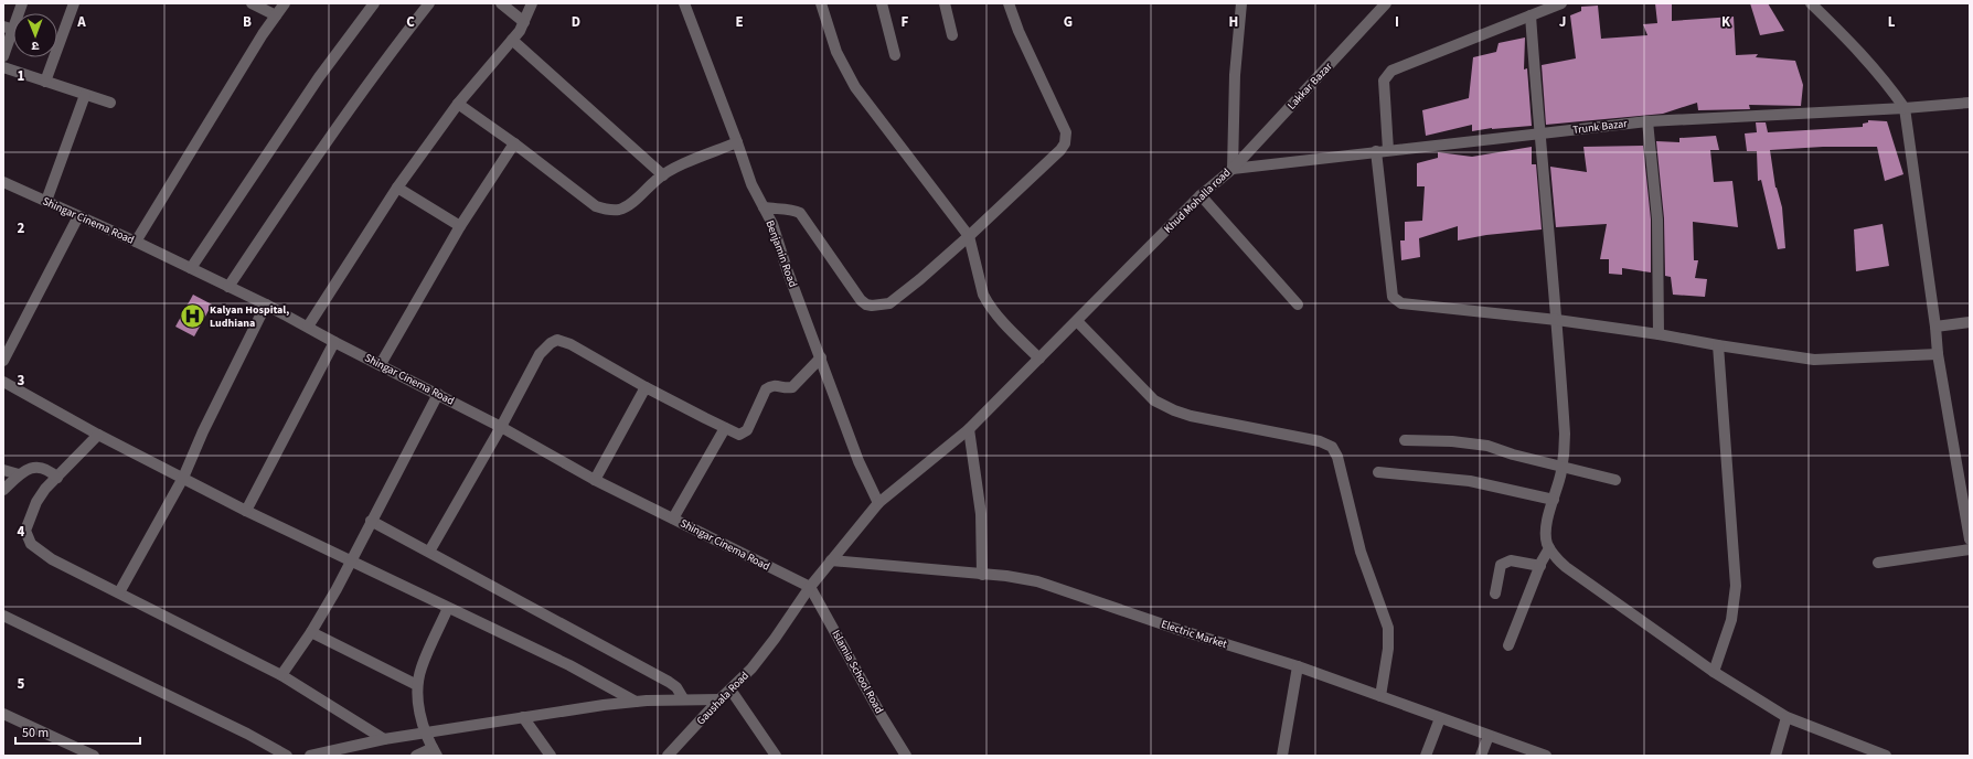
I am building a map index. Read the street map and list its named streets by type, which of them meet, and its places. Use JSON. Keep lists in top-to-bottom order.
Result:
{
  "streets": {
    "street": [
      "Lakkar Bazar",
      "Trunk Bazar",
      "Khud Mohalla road",
      "Shingar Cinema Road",
      "Benjamin Road",
      "Electric Market",
      "Islamia School Road",
      "Gaushala Road"
    ]
  },
  "crossings": [
    ["Lakkar Bazar", "Trunk Bazar"],
    ["Lakkar Bazar", "Khud Mohalla road"],
    ["Trunk Bazar", "Khud Mohalla road"],
    ["Khud Mohalla road", "Gaushala Road"],
    ["Shingar Cinema Road", "Islamia School Road"],
    ["Shingar Cinema Road", "Gaushala Road"],
    ["Benjamin Road", "Gaushala Road"],
    ["Electric Market", "Gaushala Road"],
    ["Islamia School Road", "Gaushala Road"]
  ],
  "places": {
    "hospital": ["Kalyan Hospital, Ludhiana"]
  },
  "scale_bar": "50 m",
  "north": "bottom",
  "grid": {
    "columns": [
      "A",
      "B",
      "C",
      "D",
      "E",
      "F",
      "G",
      "H",
      "I",
      "J",
      "K",
      "L"
    ],
    "rows": [
      "1",
      "2",
      "3",
      "4",
      "5"
    ]
  }
}
